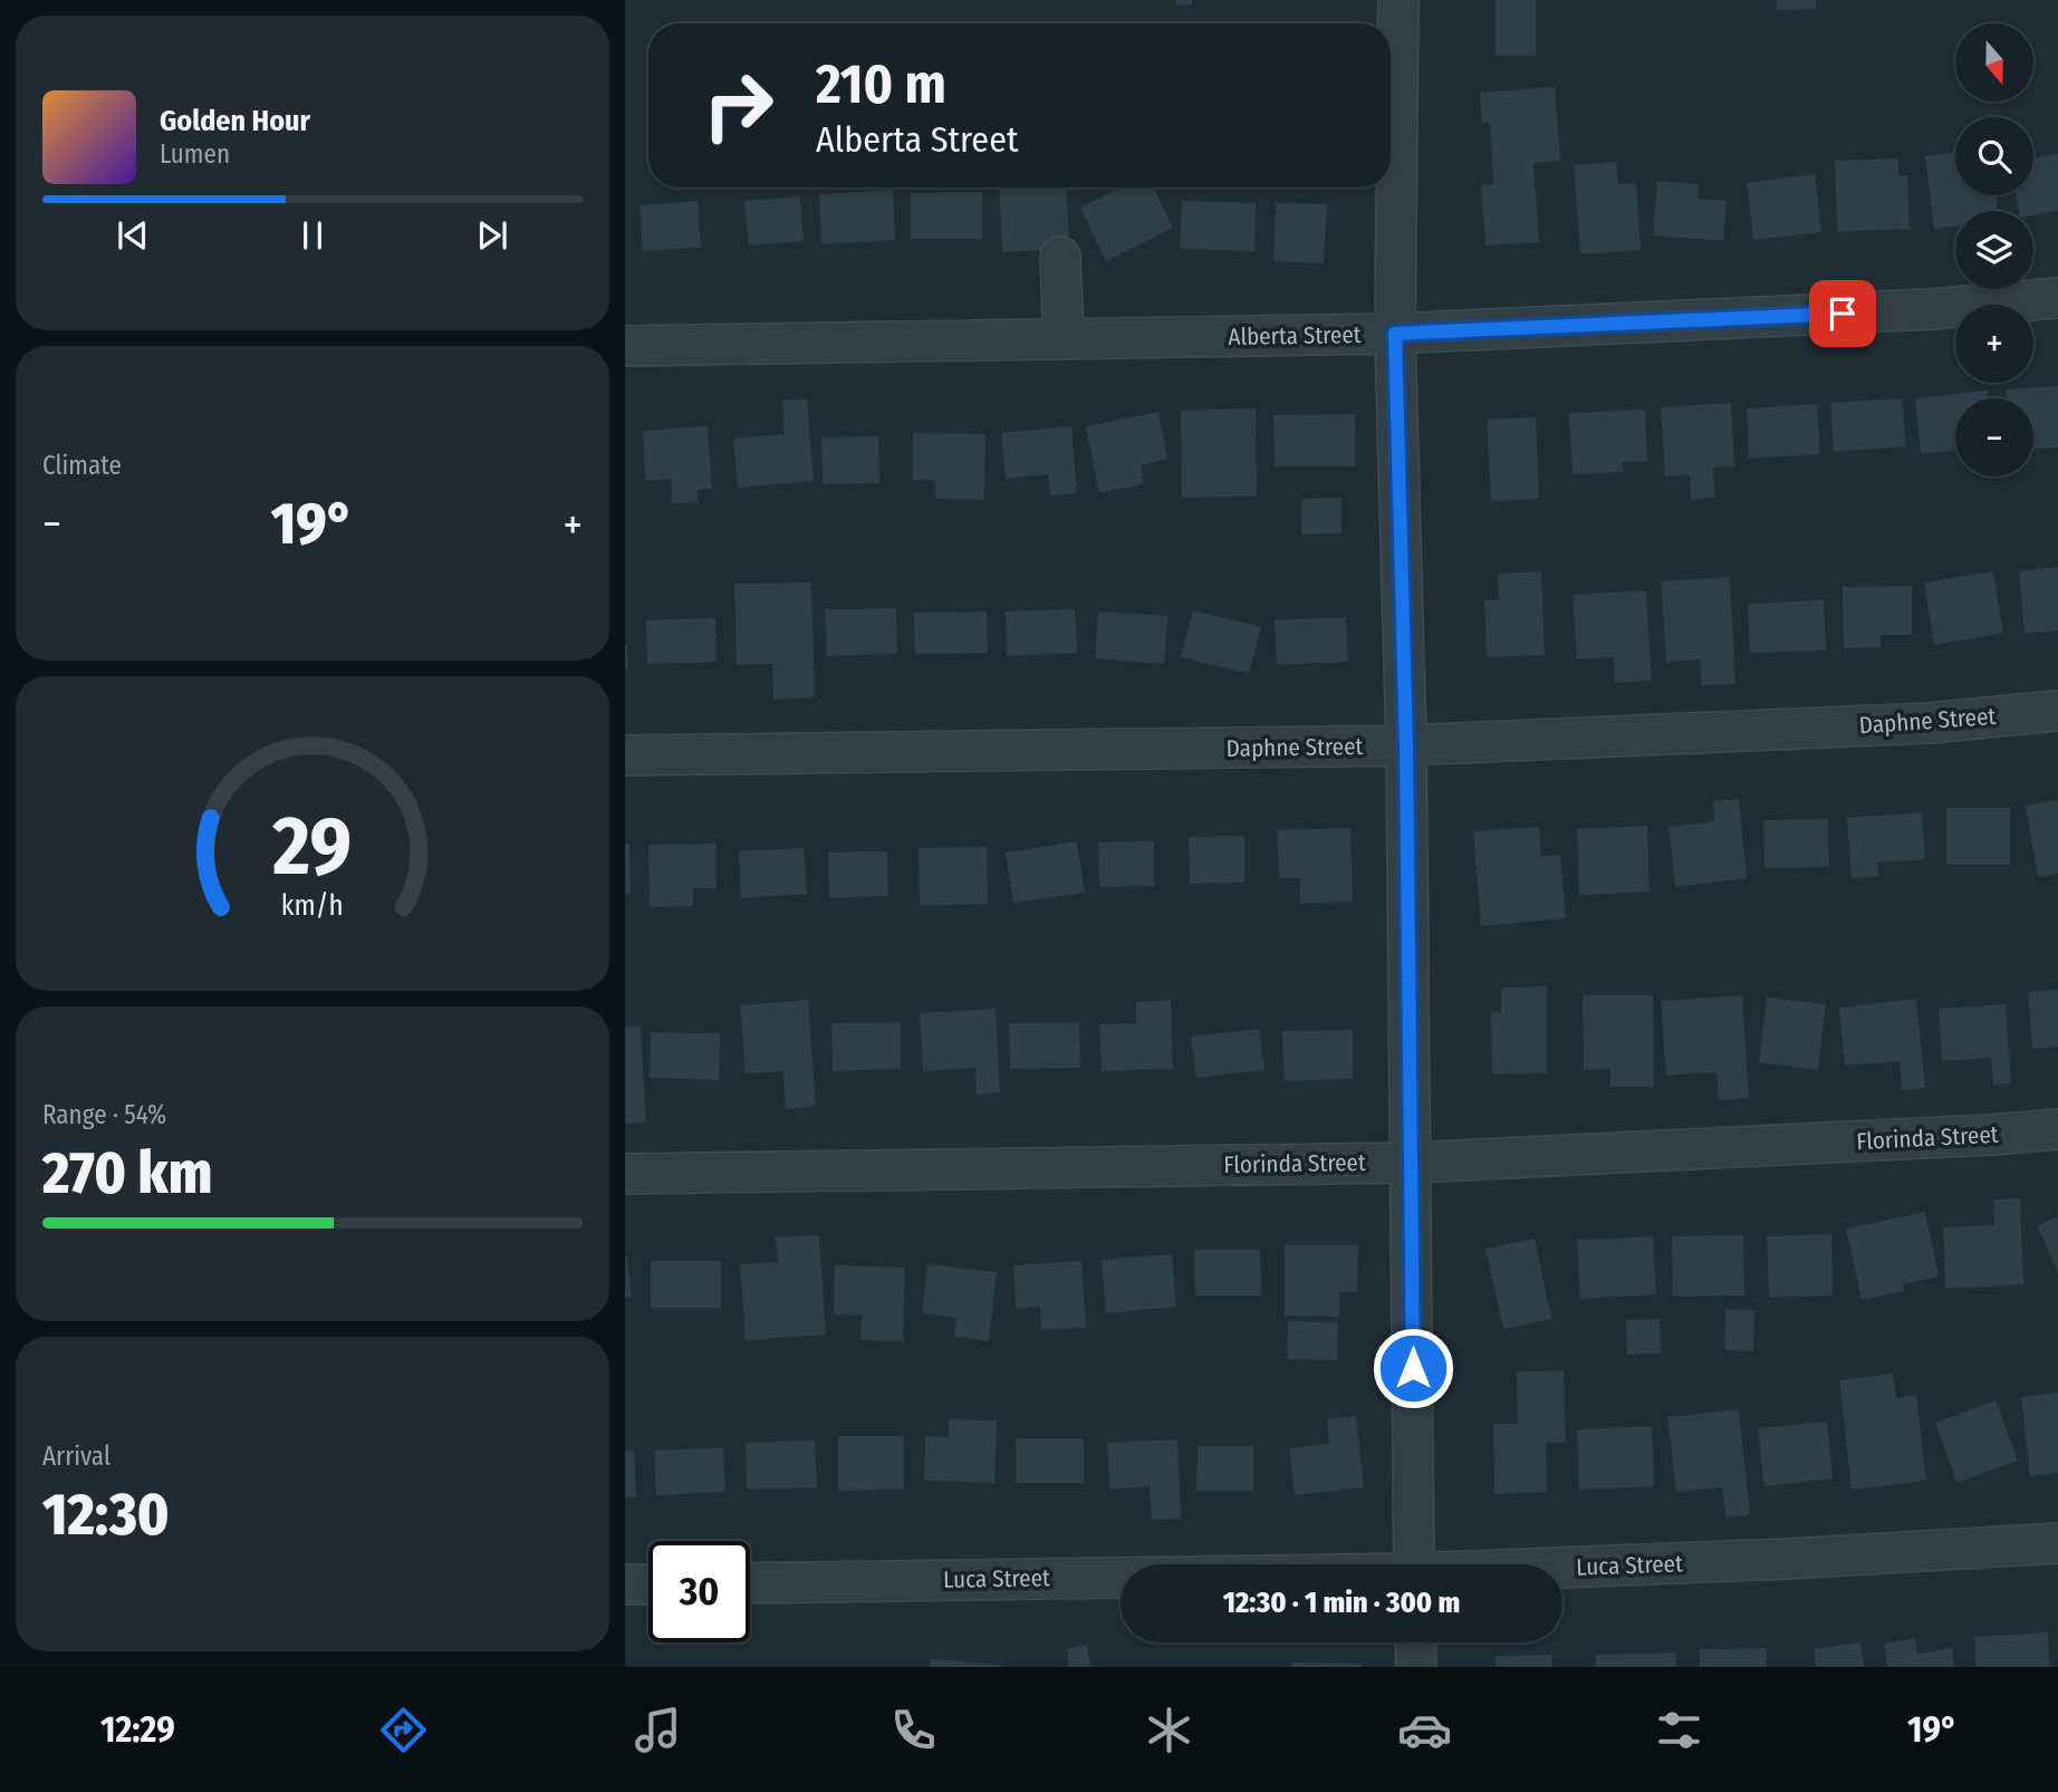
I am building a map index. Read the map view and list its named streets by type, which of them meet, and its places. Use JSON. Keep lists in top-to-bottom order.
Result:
{
  "streets": {
    "street": [
      "Alberta Street",
      "Daphne Street",
      "Florinda Street",
      "Luca Street"
    ]
  },
  "north": "bottom",
  "page": {
    "map_buttons": ["+", "−"],
    "turn": ["210 m", "Alberta Street"],
    "song": ["Golden Hour", "Lumen"],
    "tile": [
      "Climate",
      ["Range · 54%", "270 km"],
      ["Arrival", "12:30"]
    ],
    "heat": ["−", "19°", "+"],
    "limit": "30",
    "trip": "12:30 · 1 min · 300 m",
    "tabs": ["12:29", "19°"],
    "gauge": ["29", "km/h"]
  }
}
